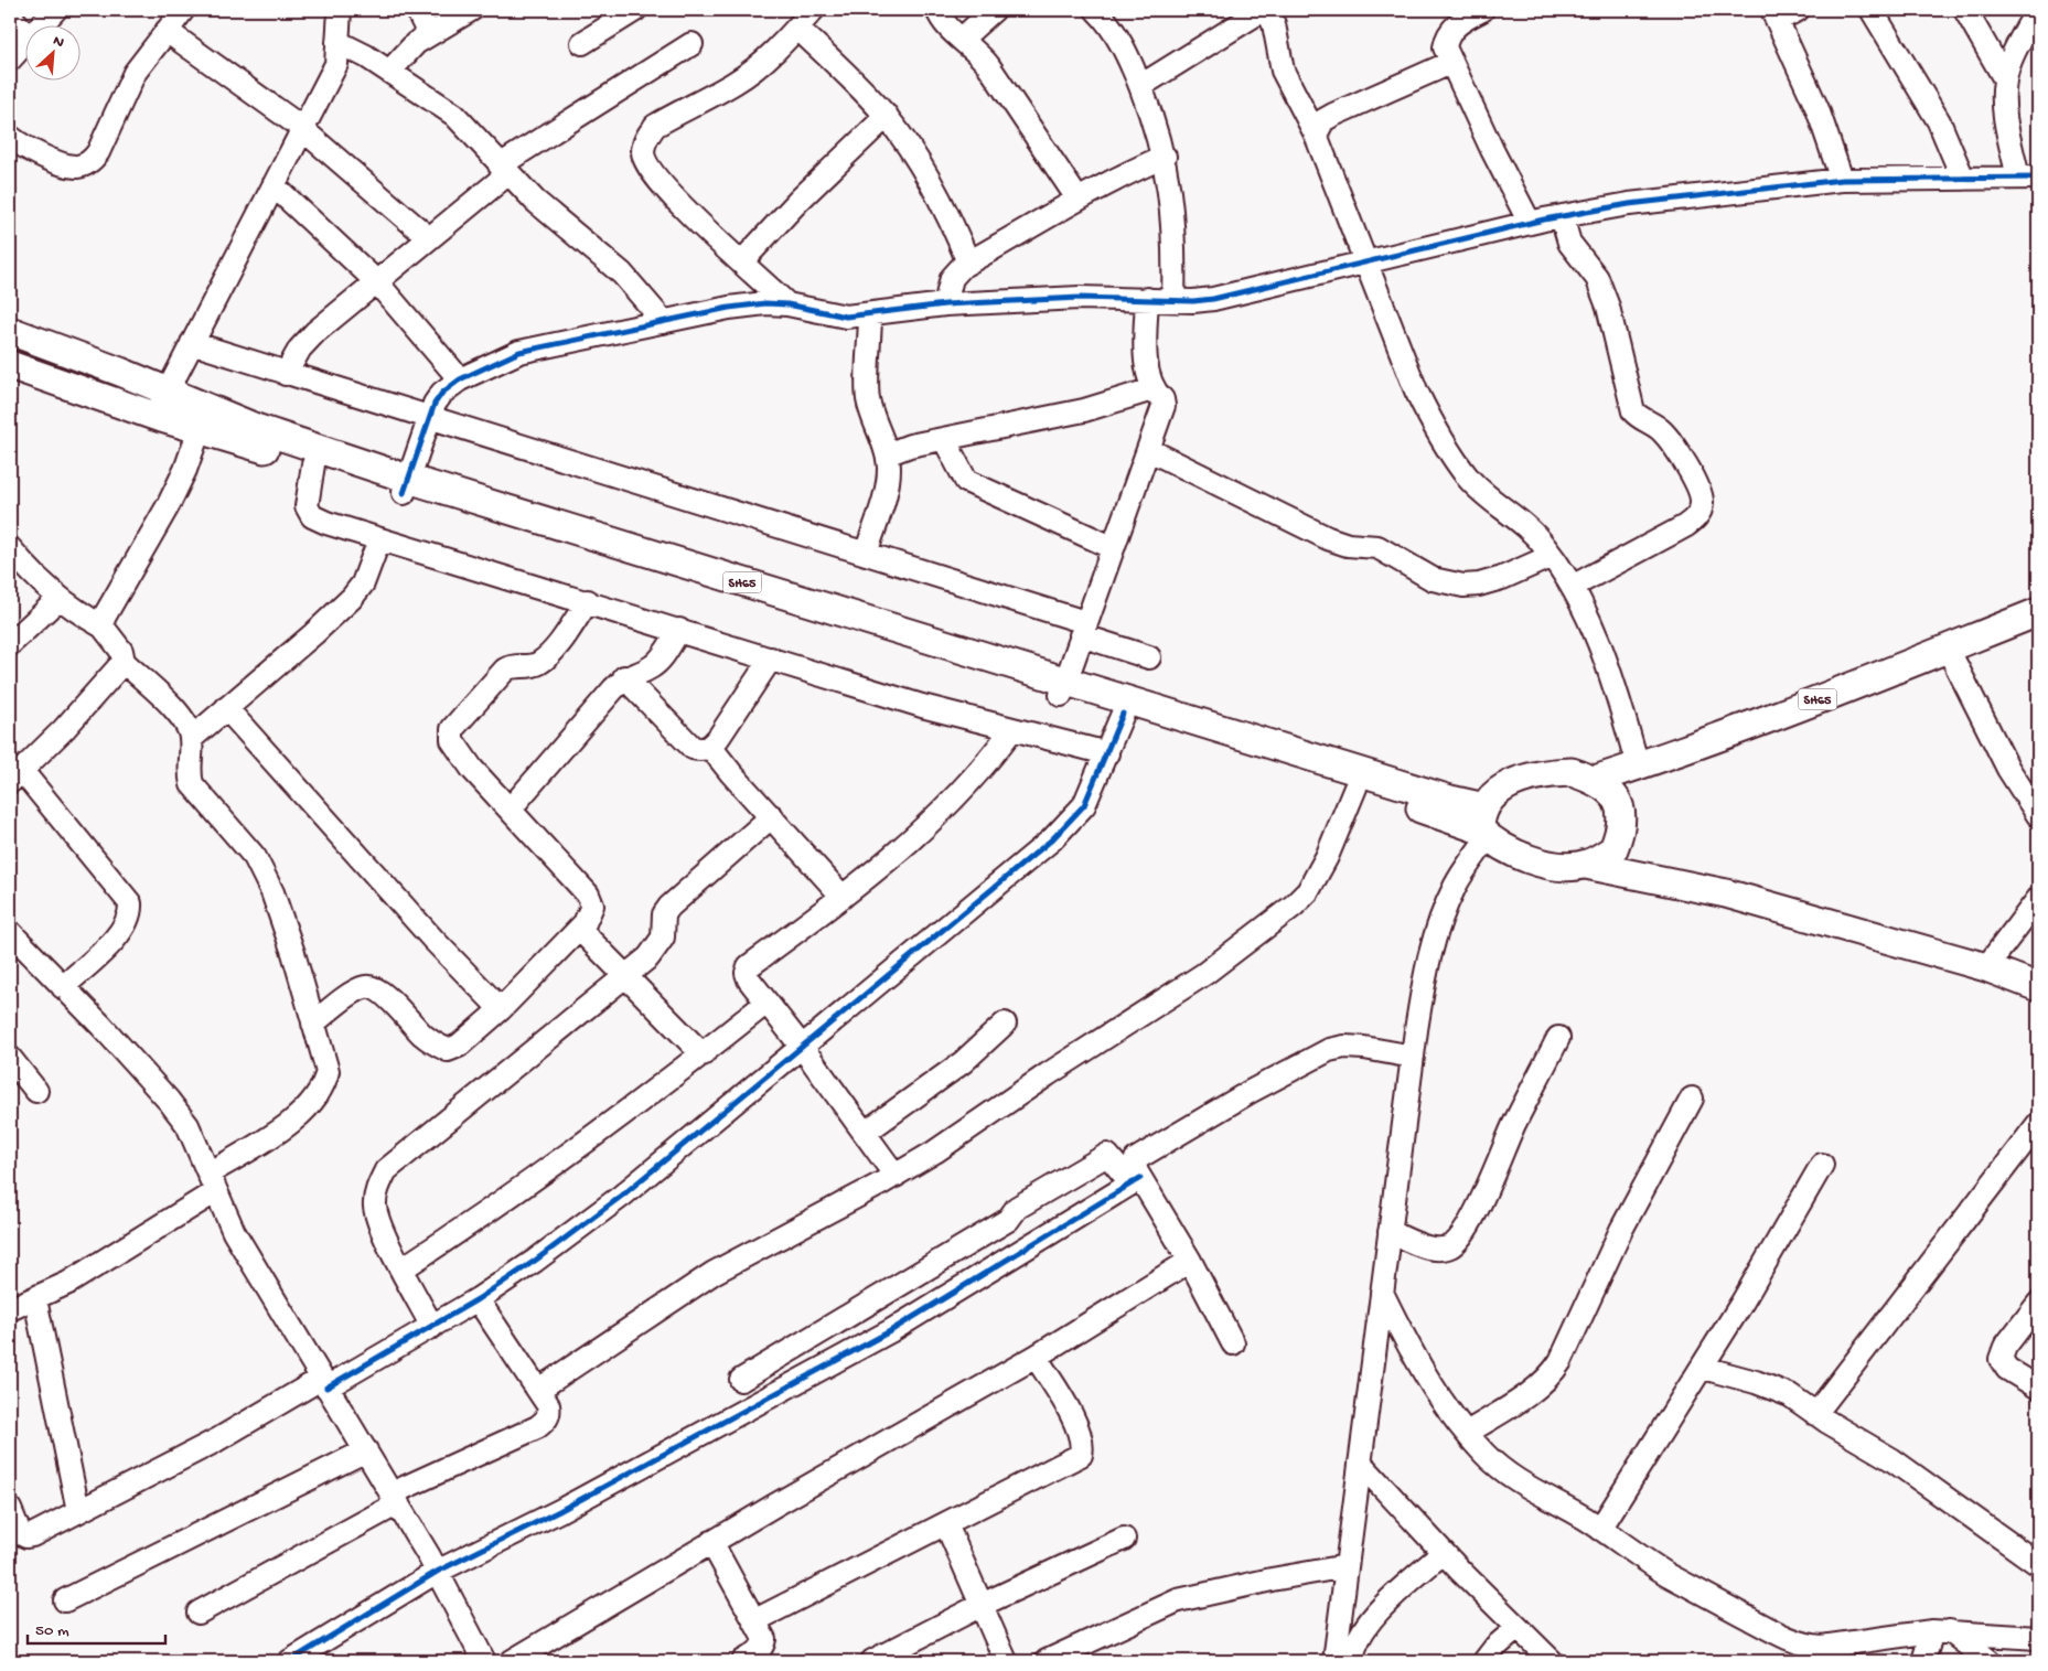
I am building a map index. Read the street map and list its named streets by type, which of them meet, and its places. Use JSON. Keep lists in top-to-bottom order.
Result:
{
  "streets": {
    "main road": ["SH65"]
  },
  "scale_bar": "50 m",
  "north": "top right"
}
